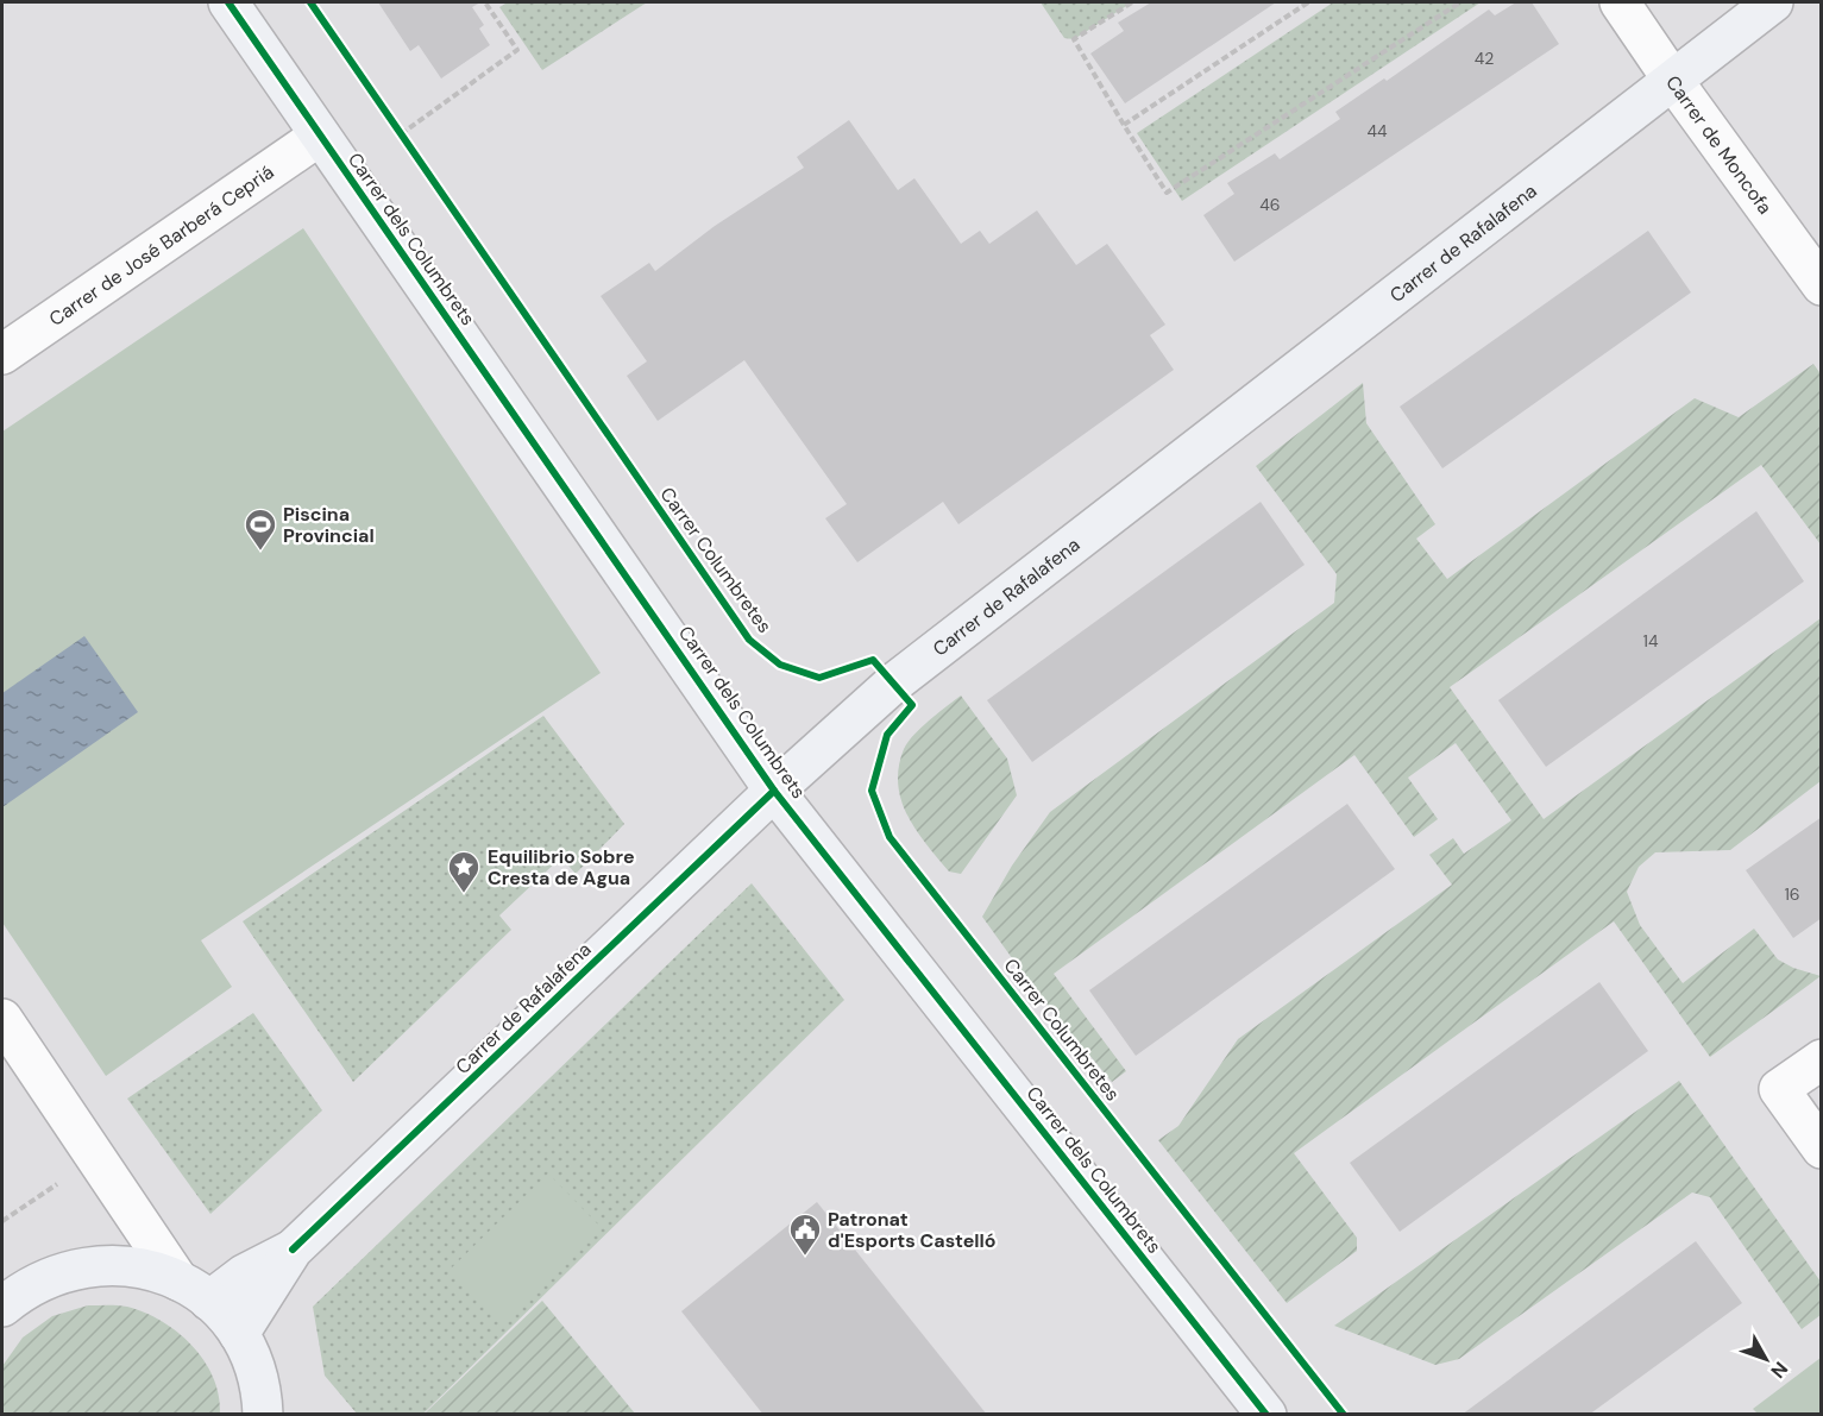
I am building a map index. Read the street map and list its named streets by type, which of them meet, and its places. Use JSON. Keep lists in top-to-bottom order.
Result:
{
  "streets": {
    "street": [
      "Carrer de Moncofa",
      "Carrer dels Columbrets",
      "Carrer de Rafalafena",
      "Carrer de José Barberá Cepriá"
    ],
    "cycle path": ["Carrer Columbretes"]
  },
  "crossings": [
    ["Carrer de Moncofa", "Carrer de Rafalafena"],
    ["Carrer dels Columbrets", "Carrer de Rafalafena"],
    ["Carrer dels Columbrets", "Carrer de José Barberá Cepriá"]
  ],
  "places": {
    "sports": ["Piscina Provincial"],
    "place": ["Equilibrio Sobre Cresta de Agua"],
    "public building": ["Patronat d'Esports Castelló"]
  },
  "house_numbers": [
    "42",
    "44",
    "46",
    "14",
    "16"
  ],
  "north": "bottom right"
}
